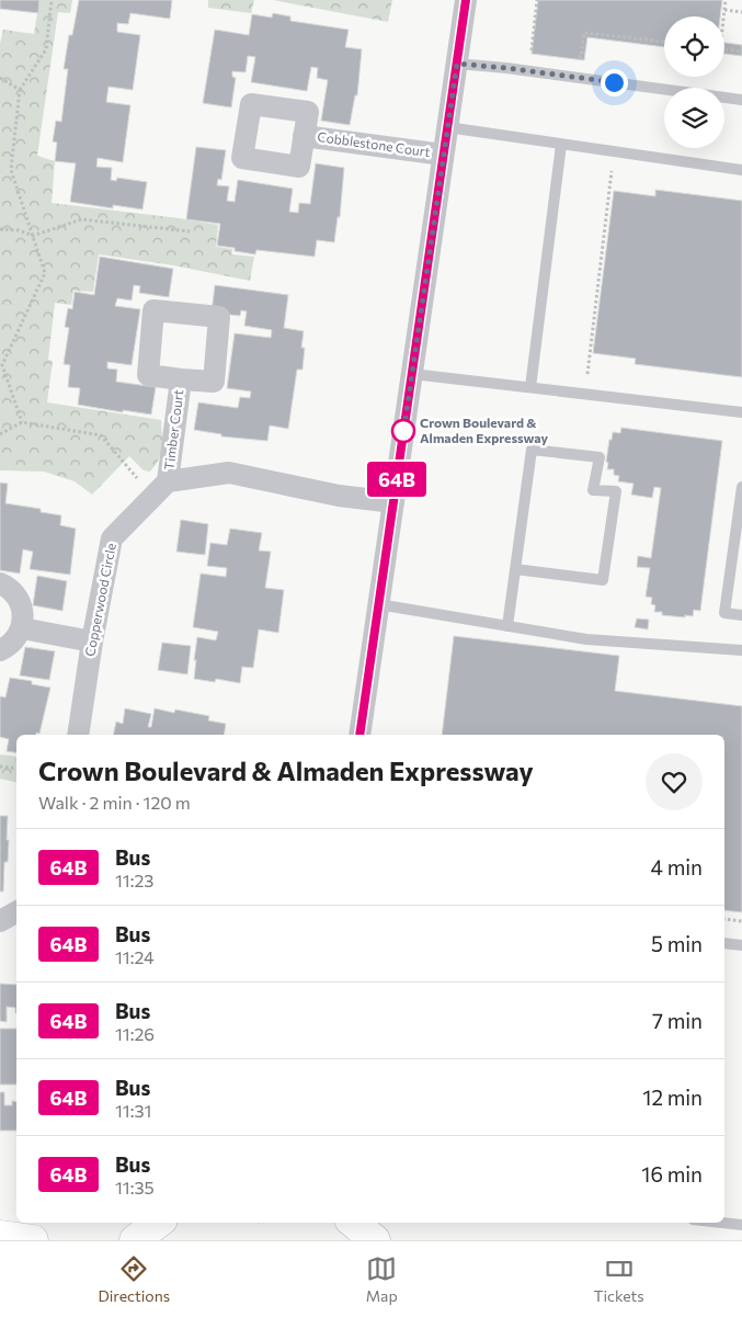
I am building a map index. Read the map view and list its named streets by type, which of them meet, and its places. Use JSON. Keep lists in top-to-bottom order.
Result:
{
  "streets": {
    "street": ["Cobblestone Court", "Timber Court", "Copperwood Circle"]
  },
  "crossings": [
    ["Timber Court", "Copperwood Circle"]
  ],
  "places": ["Crown Boulevard & Almaden Expressway"],
  "lines": ["bus line 64B"],
  "page": {
    "on_map": "64B",
    "heading": ["Crown Boulevard & Almaden Expressway", "Walk · 2 min · 120 m"],
    "list": [
      {
        "mark": "64B",
        "name": "Bus",
        "note": "11:23",
        "value": "4 min"
      },
      {
        "mark": "64B",
        "name": "Bus",
        "note": "11:24",
        "value": "5 min"
      },
      {
        "mark": "64B",
        "name": "Bus",
        "note": "11:26",
        "value": "7 min"
      },
      {
        "mark": "64B",
        "name": "Bus",
        "note": "11:31",
        "value": "12 min"
      },
      {
        "mark": "64B",
        "name": "Bus",
        "note": "11:35",
        "value": "16 min"
      }
    ],
    "tabs": ["Directions", "Map", "Tickets"]
  }
}
